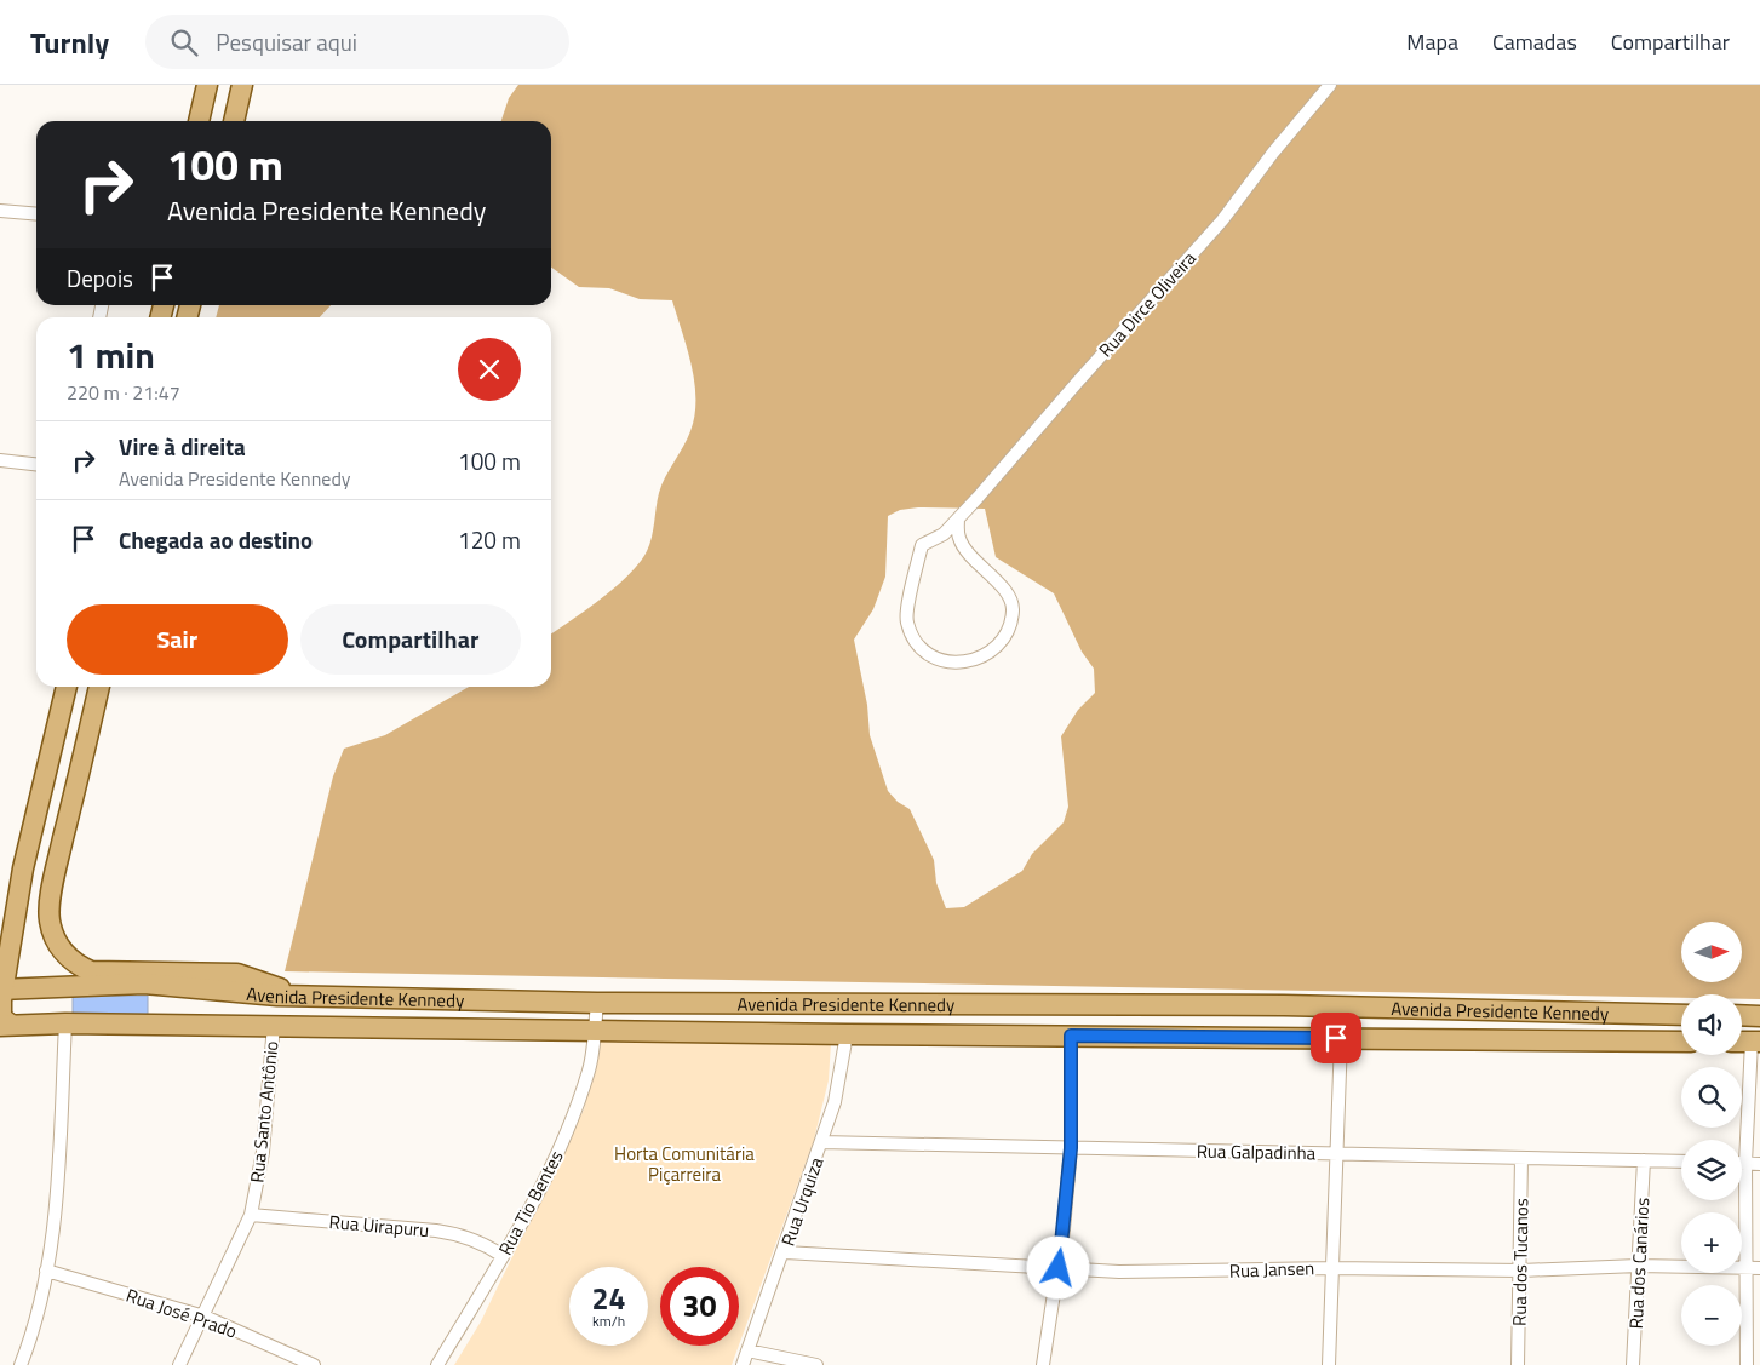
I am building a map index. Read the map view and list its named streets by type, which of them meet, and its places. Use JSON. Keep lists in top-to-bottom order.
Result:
{
  "streets": {
    "main road": ["Avenida Presidente Kennedy"],
    "street": [
      "Rua Dirce Oliveira",
      "Rua Santo Antônio",
      "Rua Galpadinha",
      "Rua Urquiza",
      "Rua Tio Bentes",
      "Rua Uirapuru",
      "Rua dos Tucanos",
      "Rua dos Canários",
      "Rua Jansen",
      "Rua José Prado"
    ]
  },
  "crossings": [
    ["Avenida Presidente Kennedy", "Rua Santo Antônio"],
    ["Avenida Presidente Kennedy", "Rua Urquiza"],
    ["Avenida Presidente Kennedy", "Rua Tio Bentes"],
    ["Rua Santo Antônio", "Rua Uirapuru"],
    ["Rua Santo Antônio", "Rua José Prado"],
    ["Rua Galpadinha", "Rua Urquiza"],
    ["Rua Galpadinha", "Rua dos Tucanos"],
    ["Rua Galpadinha", "Rua dos Canários"],
    ["Rua Urquiza", "Rua Jansen"],
    ["Rua Tio Bentes", "Rua Uirapuru"],
    ["Rua dos Tucanos", "Rua Jansen"],
    ["Rua dos Canários", "Rua Jansen"]
  ],
  "parks": ["Horta Comunitária Piçarreira"],
  "north": "right",
  "page": {
    "header": "Turnly",
    "search": "Pesquisar aqui",
    "nav": ["Mapa", "Camadas", "Compartilhar"],
    "turn": ["100 m", "Avenida Presidente Kennedy"],
    "then": "Depois",
    "heading": ["1 min", "220 m · 21:47"],
    "list": [
      {
        "name": "Vire à direita",
        "note": "Avenida Presidente Kennedy",
        "value": "100 m"
      },
      {
        "name": "Chegada ao destino",
        "value": "120 m"
      }
    ],
    "buttons": ["Sair", "Compartilhar"],
    "map_buttons": ["+", "−"],
    "speed": "24 km/h",
    "limit": "30"
  }
}
